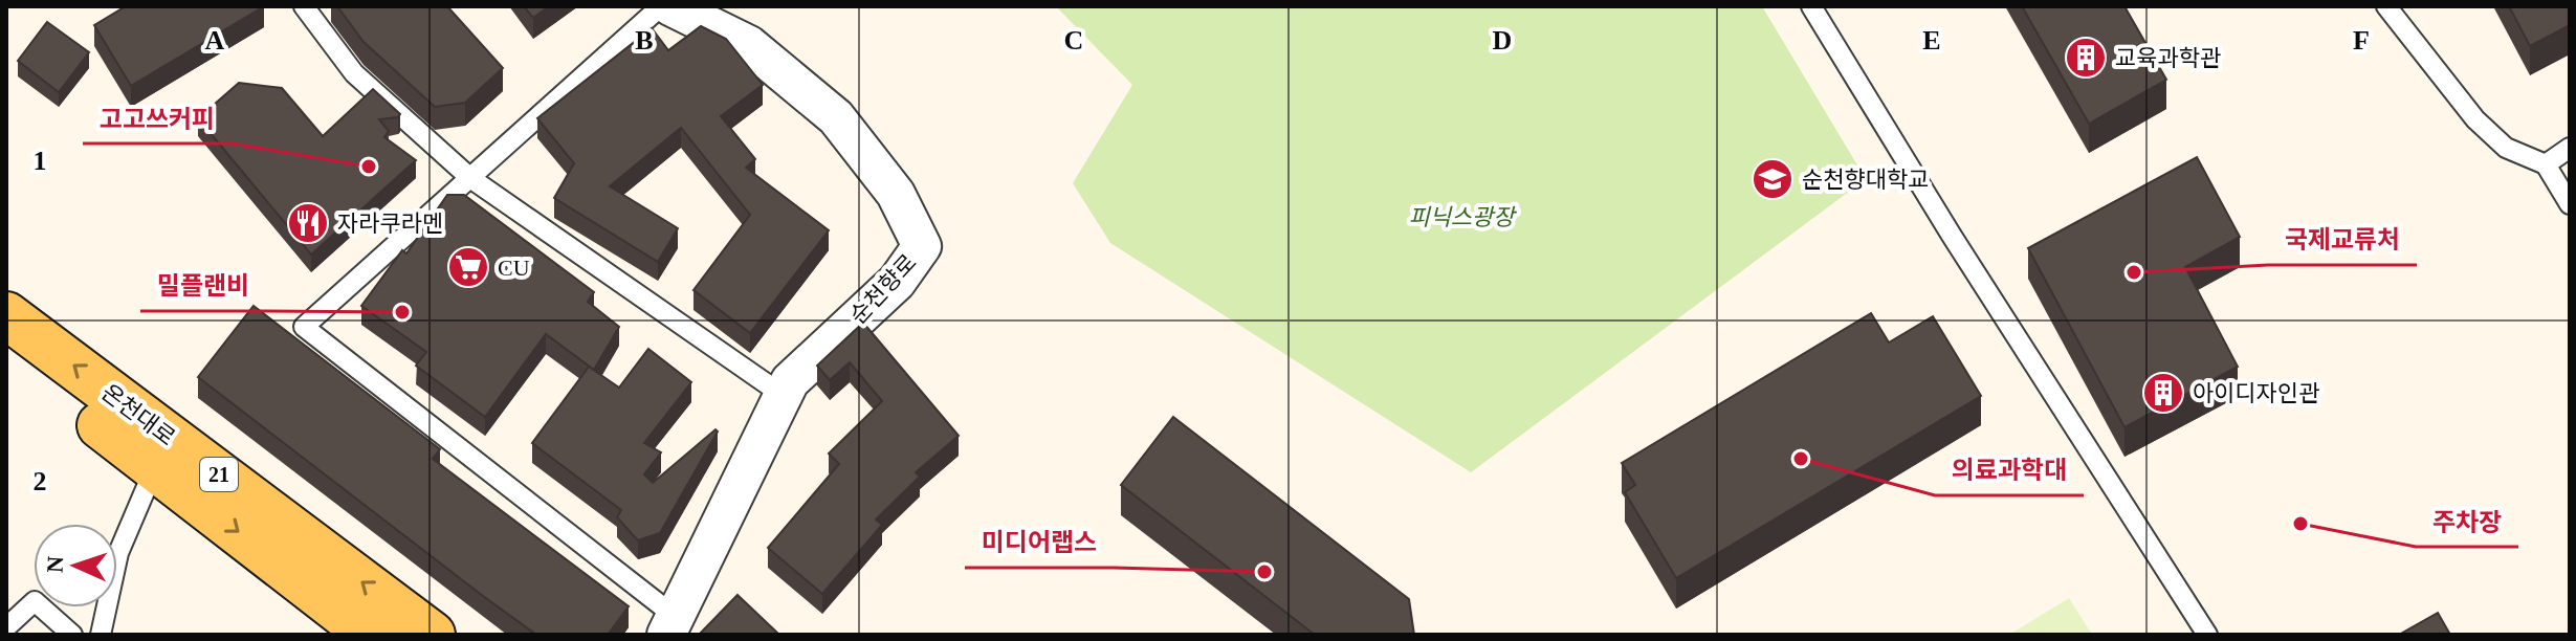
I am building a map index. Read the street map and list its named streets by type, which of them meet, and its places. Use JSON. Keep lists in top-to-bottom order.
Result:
{
  "streets": {
    "main road": ["온천대로", "21"],
    "street": ["순천향로"]
  },
  "parks": ["피닉스광장"],
  "places": {
    "building": ["교육과학관", "아이디자인관"],
    "other": [
      "고고쓰커피",
      "국제교류처",
      "밀플랜비",
      "의료과학대",
      "주차장",
      "미디어랩스"
    ],
    "school or university": ["순천향대학교"],
    "restaurant": ["자라쿠라멘"],
    "supermarket": ["CU"]
  },
  "north": "left",
  "grid": {
    "columns": [
      "A",
      "B",
      "C",
      "D",
      "E",
      "F"
    ],
    "rows": ["1", "2"]
  }
}
